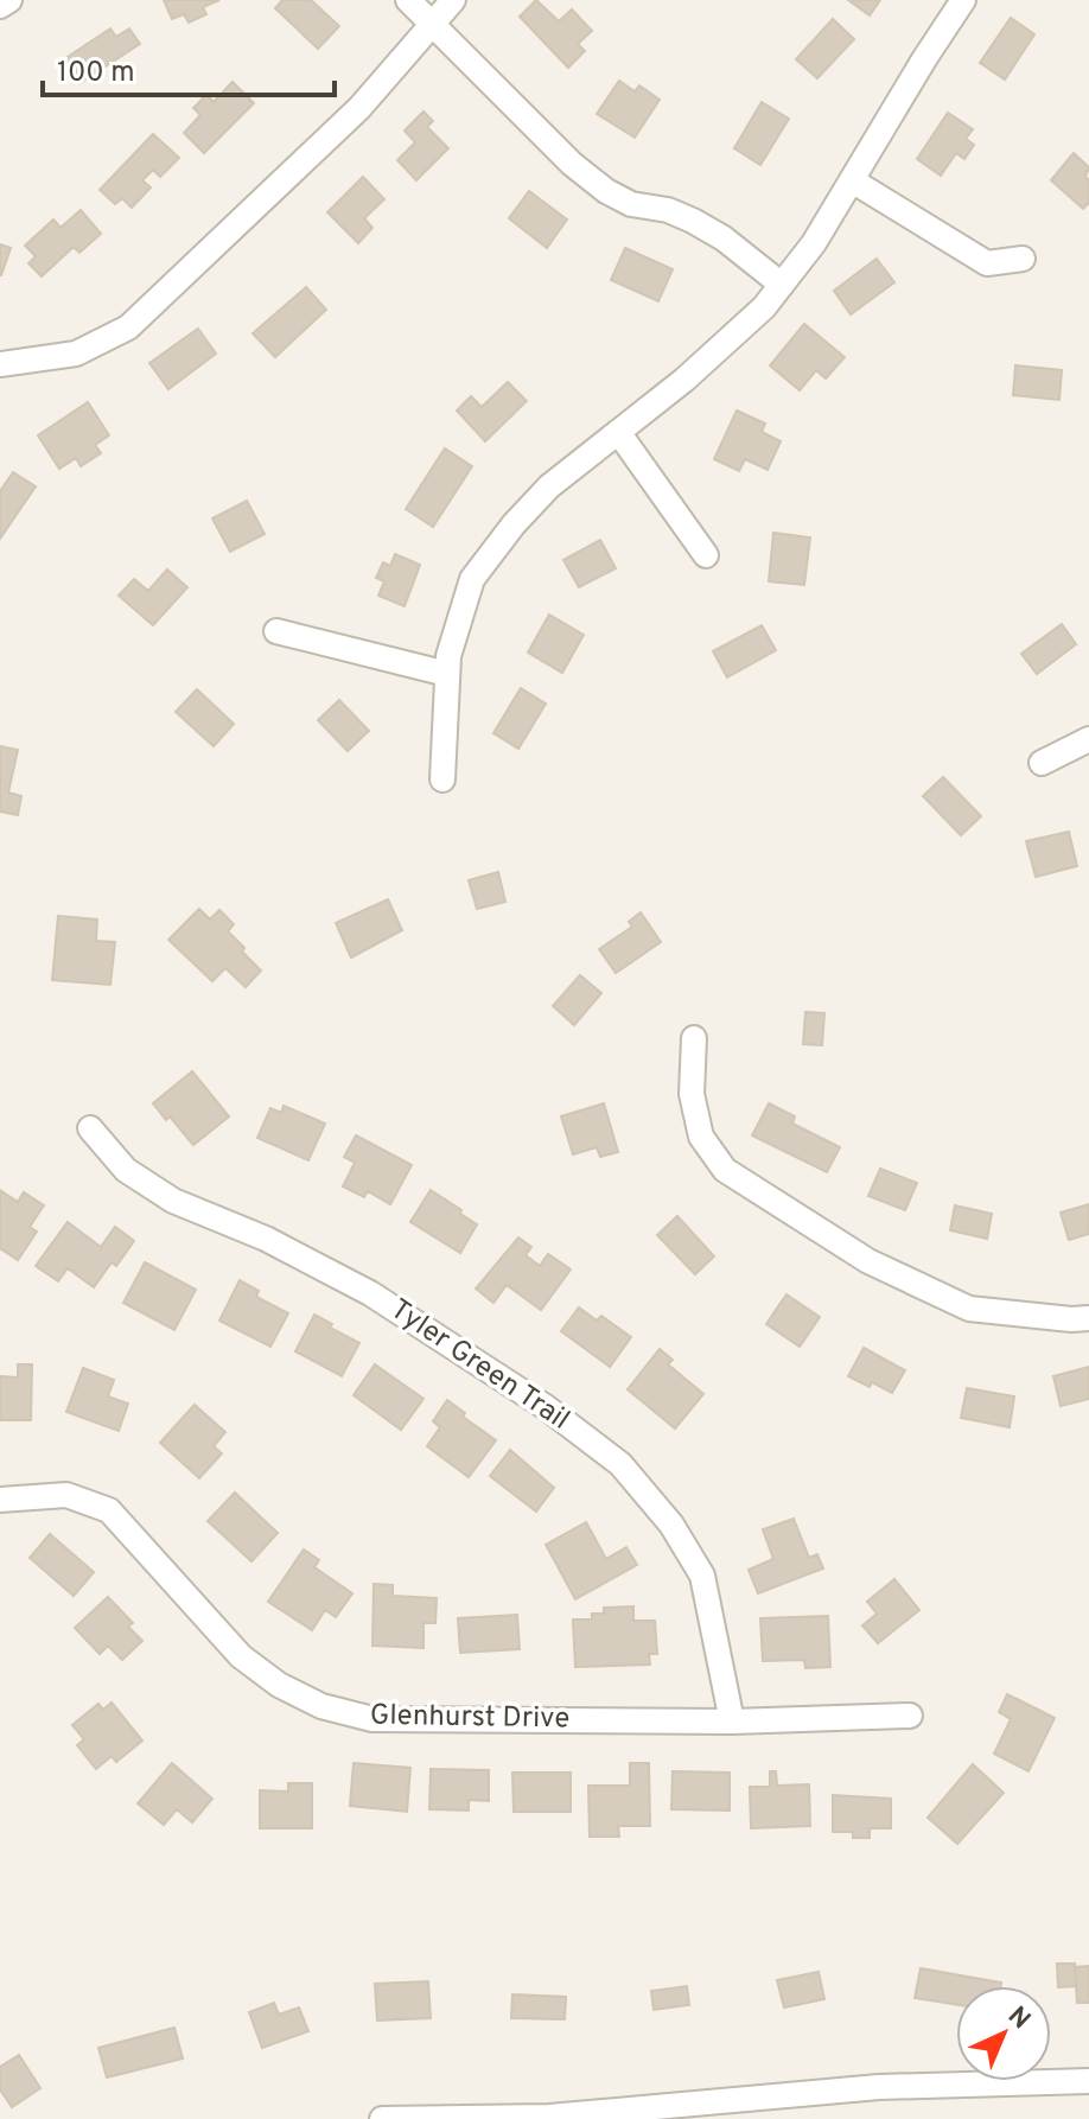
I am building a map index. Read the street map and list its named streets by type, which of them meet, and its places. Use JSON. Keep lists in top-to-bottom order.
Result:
{
  "streets": {
    "street": ["Tyler Green Trail", "Glenhurst Drive"]
  },
  "crossings": [
    ["Tyler Green Trail", "Glenhurst Drive"]
  ],
  "scale_bar": "100 m",
  "north": "top right"
}
